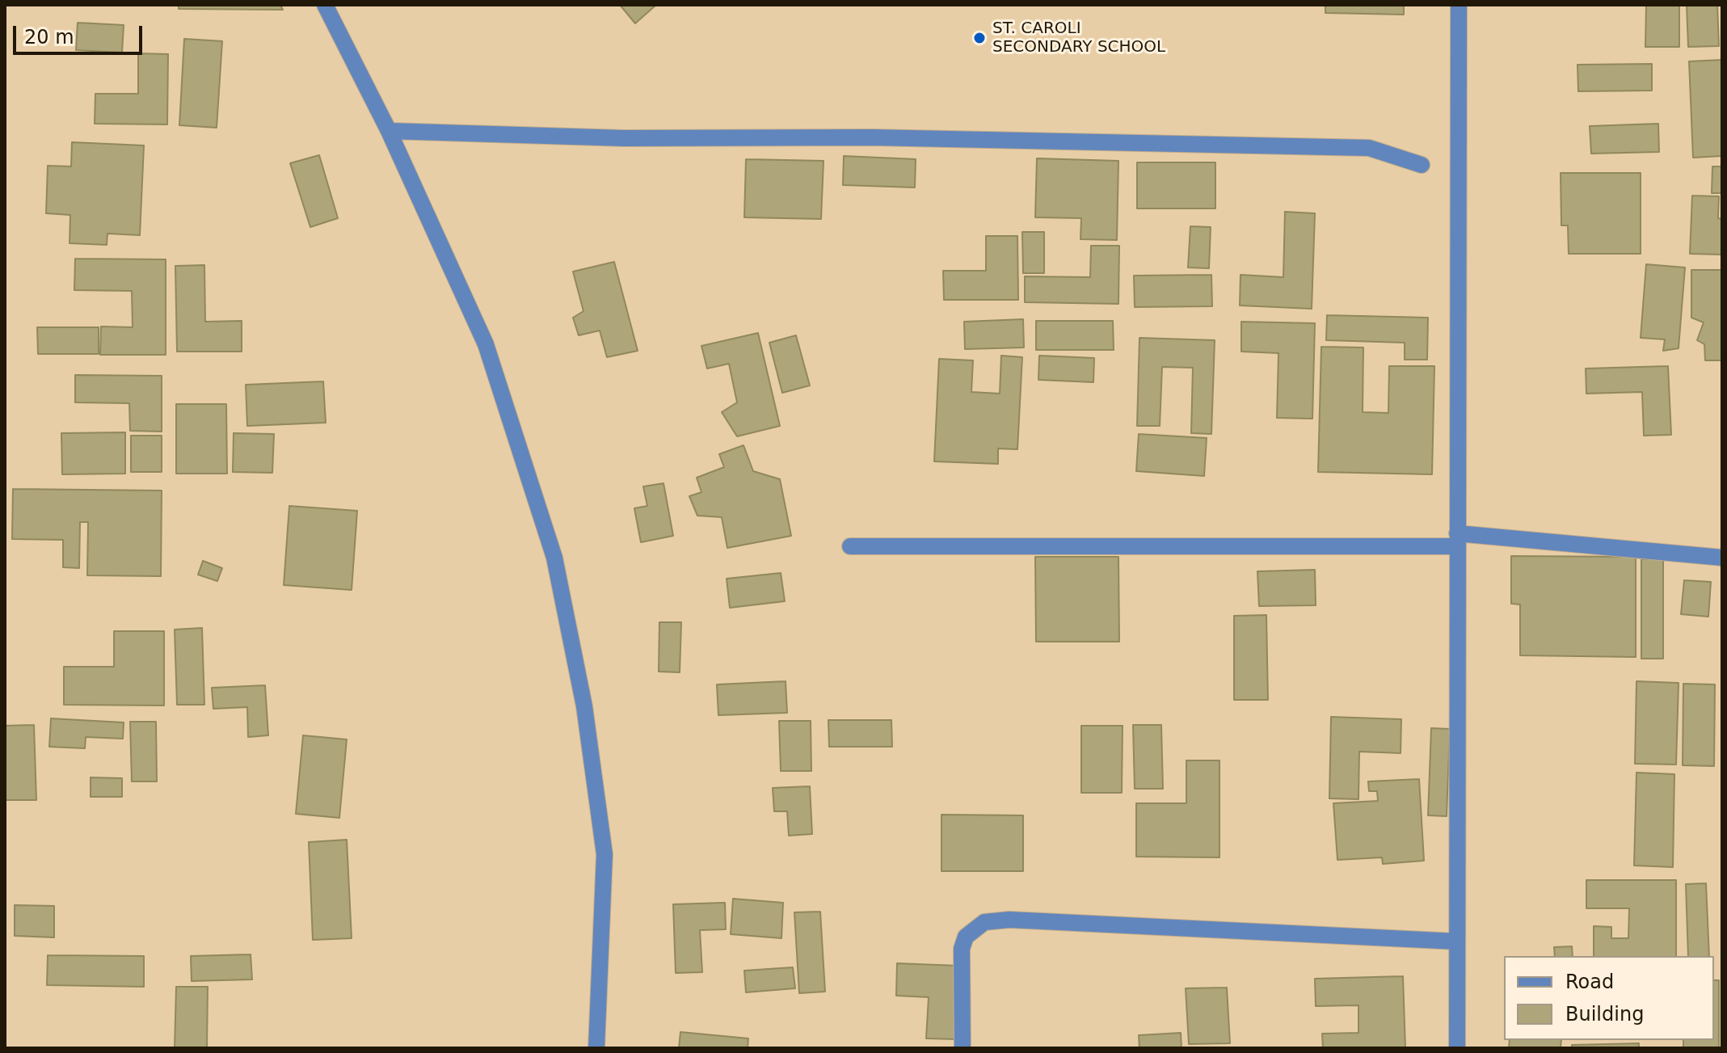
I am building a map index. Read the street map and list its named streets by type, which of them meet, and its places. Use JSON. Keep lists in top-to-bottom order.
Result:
{
  "places": ["ST. CAROLI SECONDARY SCHOOL"],
  "legend": ["Road", "Building"],
  "scale_bar": "20 m"
}
